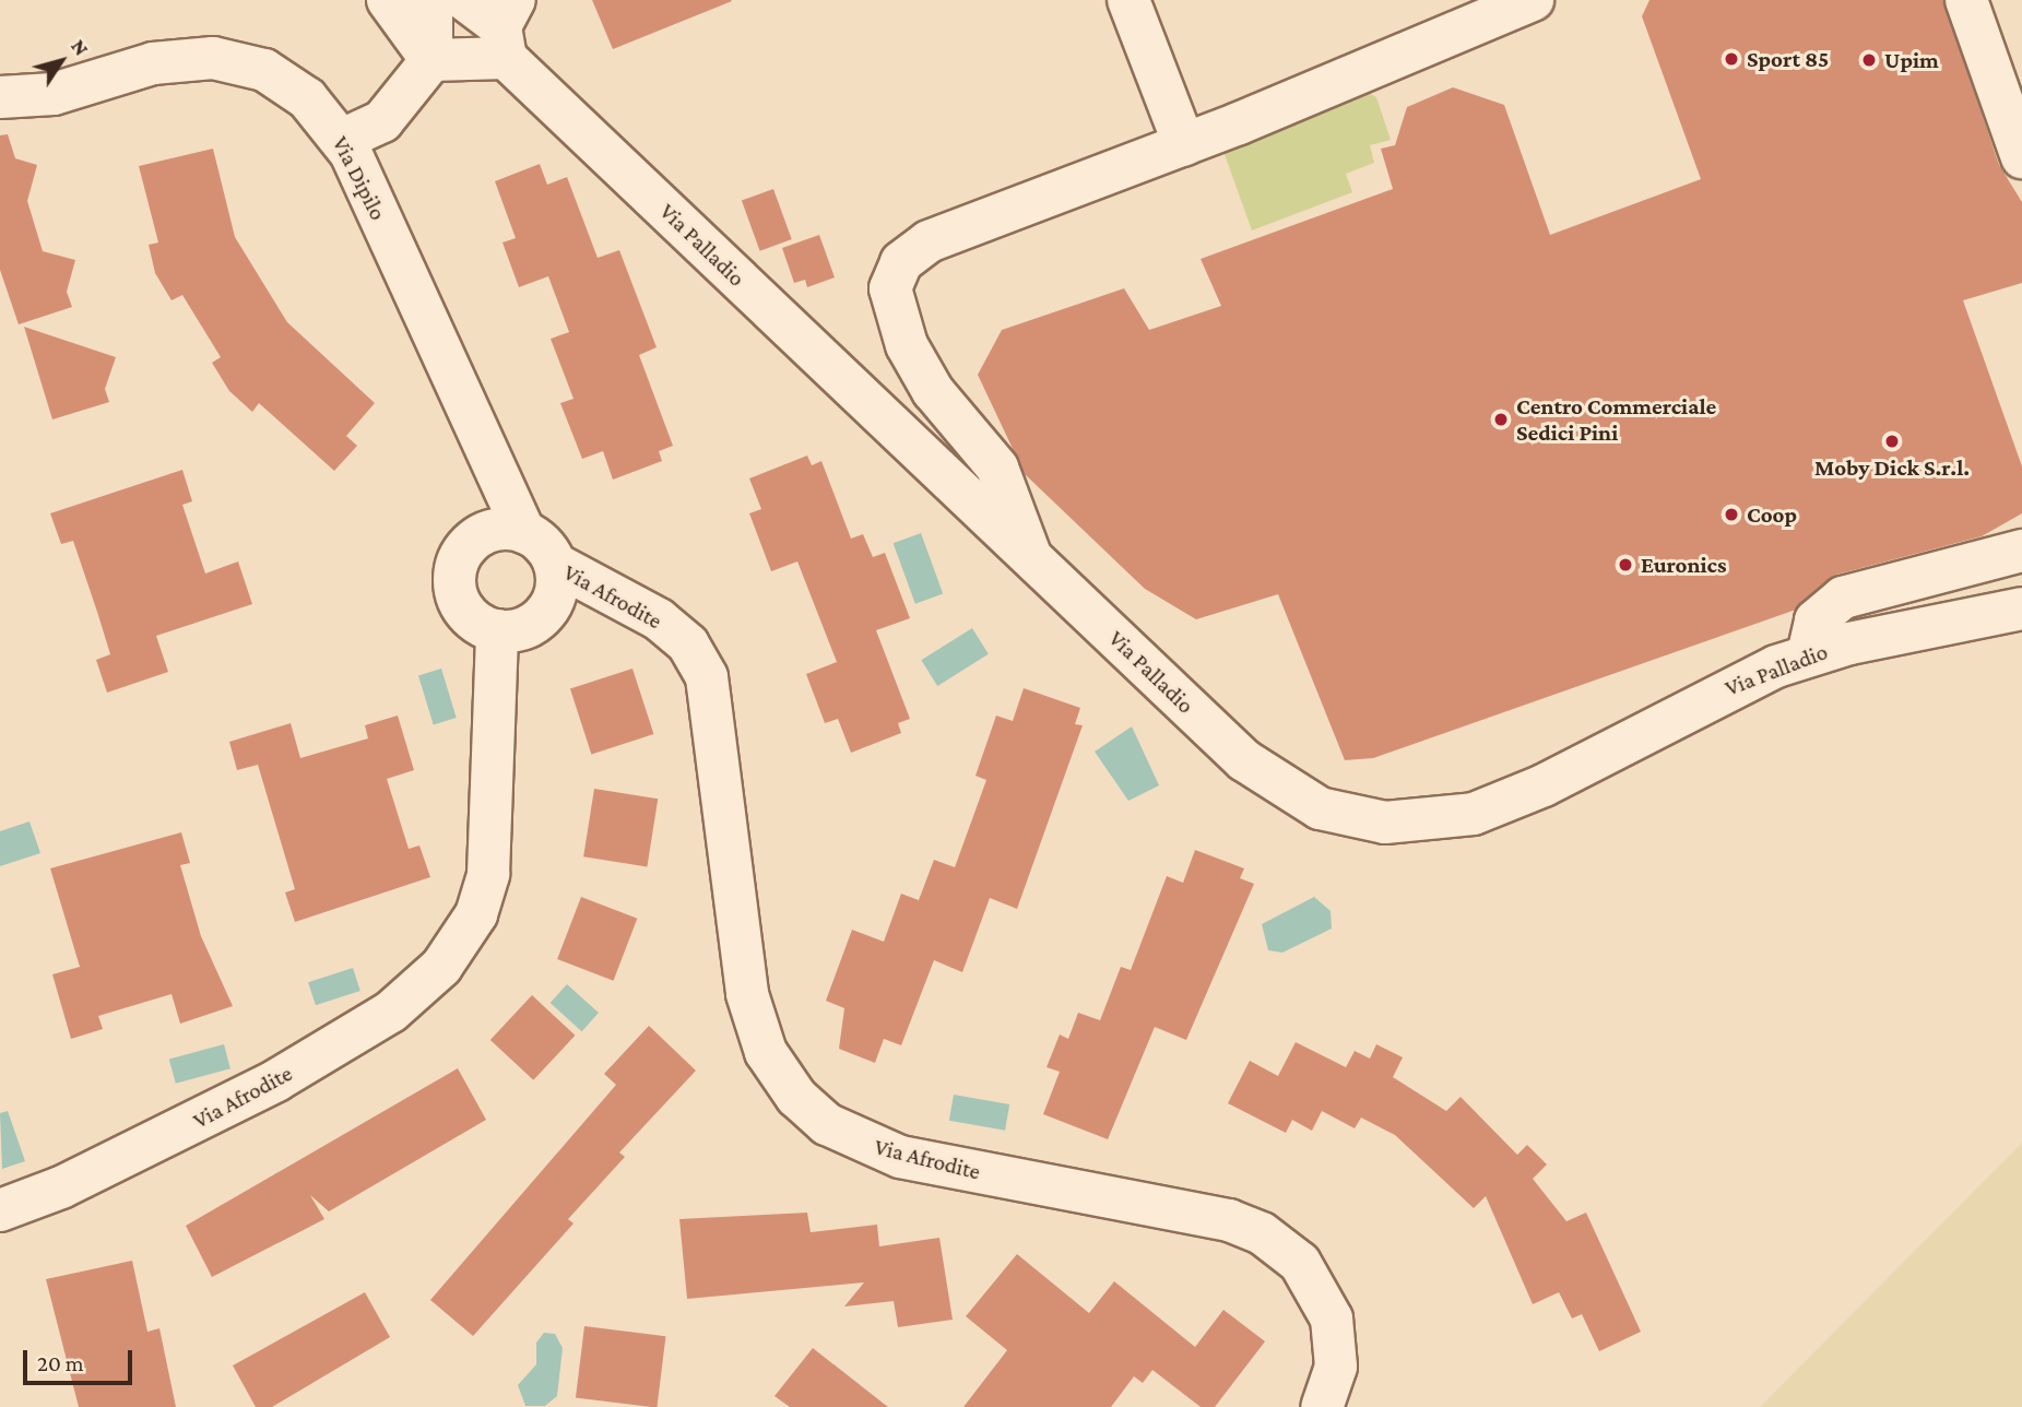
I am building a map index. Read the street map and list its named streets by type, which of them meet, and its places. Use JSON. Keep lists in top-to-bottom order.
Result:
{
  "streets": {
    "street": ["Via Dipilo", "Via Palladio", "Via Afrodite"]
  },
  "crossings": [
    ["Via Dipilo", "Via Afrodite"]
  ],
  "places": [
    "Sport 85",
    "Upim",
    "Centro Commerciale Sedici Pini",
    "Moby Dick S.r.l.",
    "Coop",
    "Euronics"
  ],
  "scale_bar": "20 m",
  "north": "top right"
}
